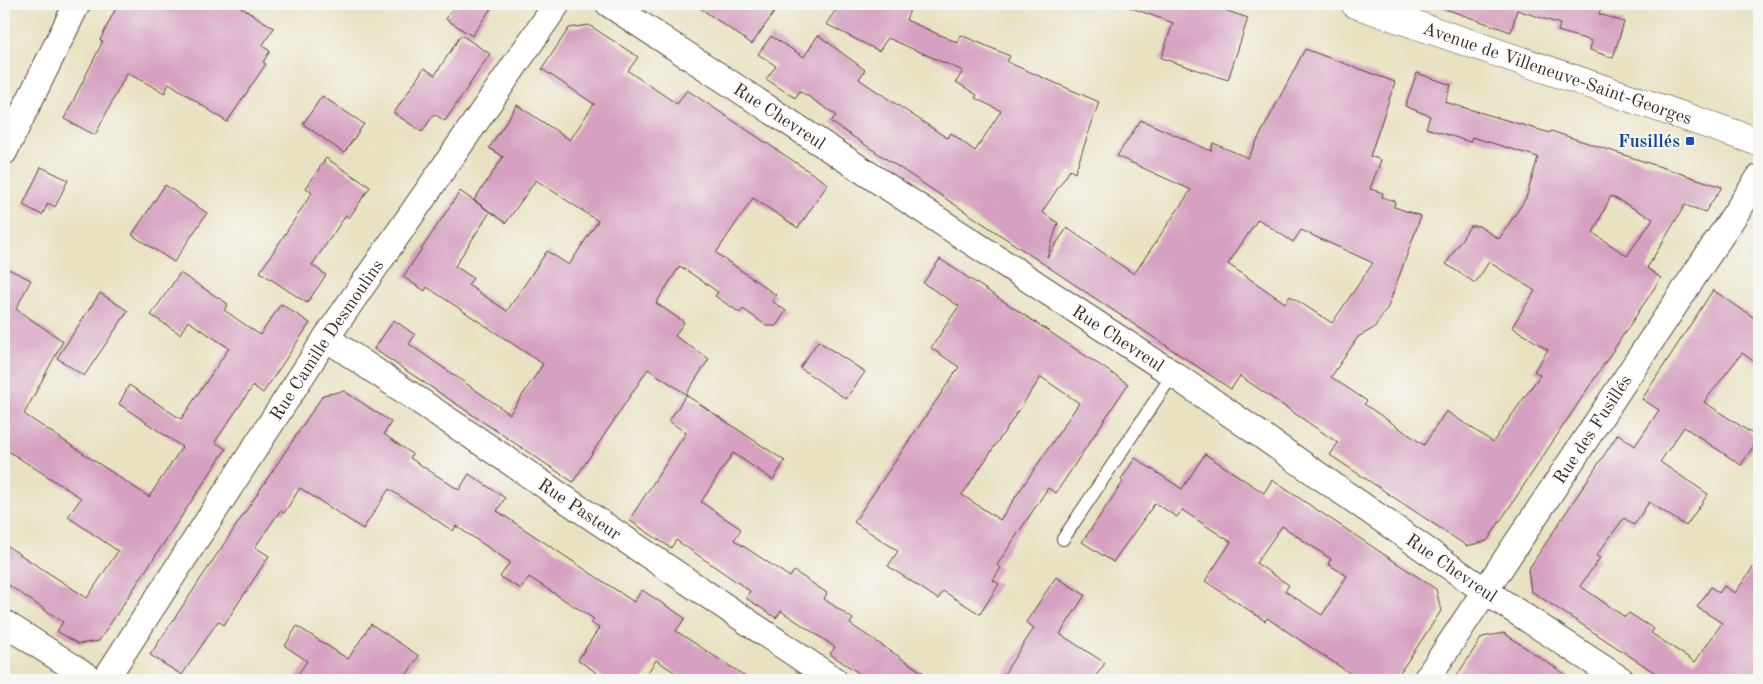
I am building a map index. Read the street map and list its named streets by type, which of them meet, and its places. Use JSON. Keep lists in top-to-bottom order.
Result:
{
  "streets": {
    "main road": ["Avenue de Villeneuve-Saint-Georges"],
    "street": [
      "Rue Chevreul",
      "Rue Camille Desmoulins",
      "Rue des Fusillés",
      "Rue Pasteur"
    ]
  },
  "crossings": [
    ["Rue Chevreul", "Rue des Fusillés"],
    ["Rue Camille Desmoulins", "Rue Pasteur"]
  ],
  "places": {
    "transit": ["Fusillés"]
  }
}
